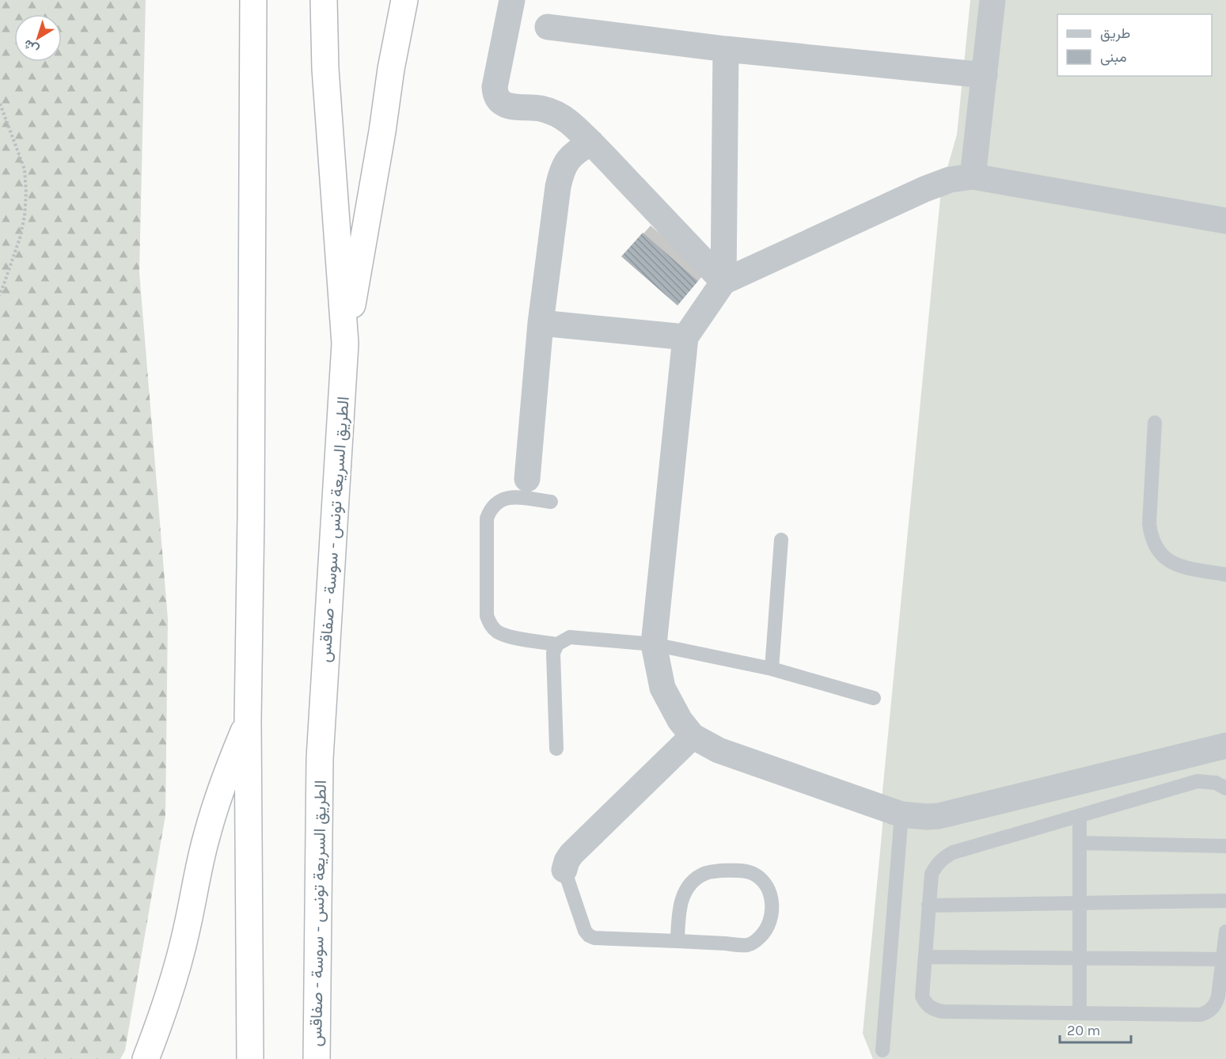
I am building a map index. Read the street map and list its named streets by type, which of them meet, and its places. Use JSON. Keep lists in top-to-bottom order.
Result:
{
  "streets": {
    "highway": ["الطريق السريعة تونس - سوسة - صفاقس"]
  },
  "legend": ["طريق", "مبنى"],
  "scale_bar": "20 m",
  "north": "bottom left"
}
